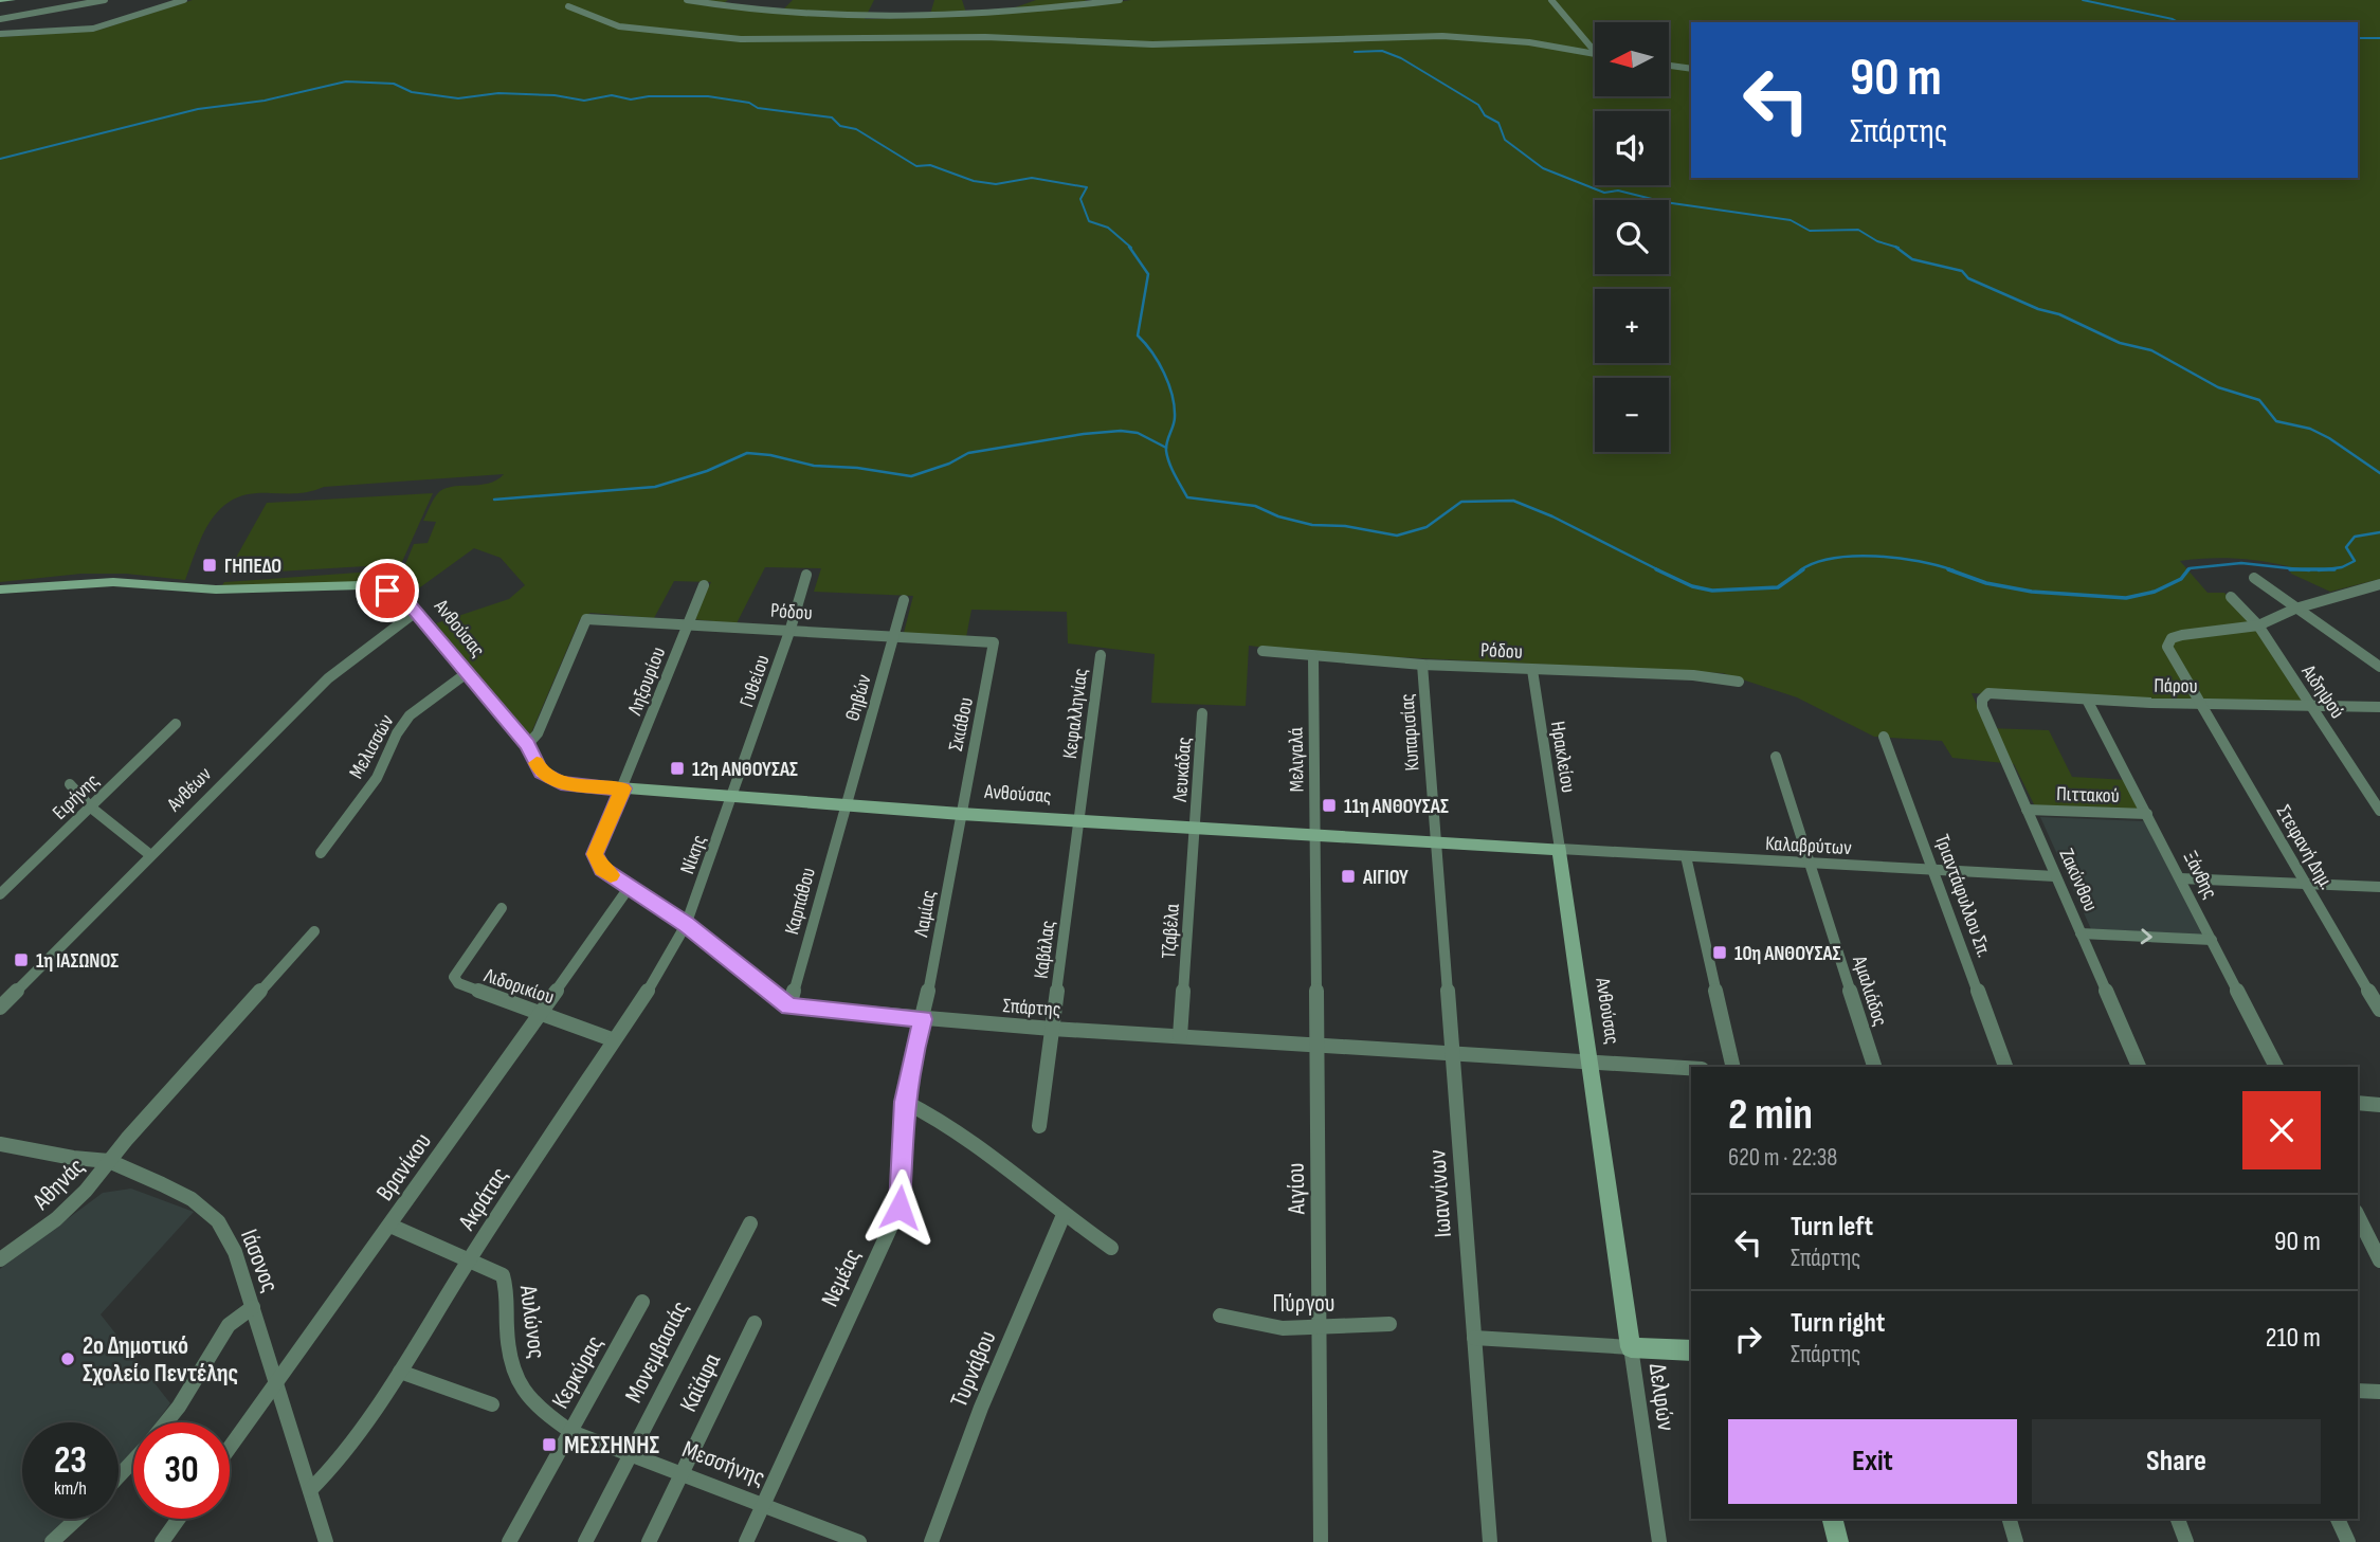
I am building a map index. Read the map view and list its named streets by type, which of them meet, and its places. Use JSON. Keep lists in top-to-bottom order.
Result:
{
  "streets": {
    "street": [
      "Ρόδου",
      "Ανθούσας",
      "Ληξουρίου",
      "Γυθείου",
      "Πάρου",
      "Αιδηψού",
      "Θηβών",
      "Κεφαλληνίας",
      "Σκιάθου",
      "Κυπαρισίας",
      "Μελισσών",
      "Ηρακλείου",
      "Μελιγαλά",
      "Λευκάδας",
      "Ανθέων",
      "Πιττακού",
      "Ειρήνης",
      "Καλαβρύτων",
      "Στεφανή Δημ.",
      "Νίκης",
      "Ξάνθης",
      "Ζακύνθου",
      "Τριαντάφυλλου Σπ.",
      "Καρπάθου",
      "Λαμίας",
      "Τζαβέλα",
      "Καβάλας",
      "Λιδορικίου",
      "Αμαλιάδος",
      "Σπάρτης",
      "Βρανίκου",
      "Αθηνάς",
      "Αιγίου",
      "Ιωαννίνων",
      "Ακράτας",
      "Ιάσονος",
      "Νεμέας",
      "Πύργου",
      "Αυλώνος",
      "Μονεμβασιάς",
      "Τυρνάβου",
      "Κερκύρας",
      "Καϊάφα",
      "Δελφών",
      "Μεσσήνης"
    ]
  },
  "crossings": [
    ["Ρόδου", "Ανθούσας"],
    ["Ρόδου", "Ληξουρίου"],
    ["Ρόδου", "Γυθείου"],
    ["Ρόδου", "Θηβών"],
    ["Ρόδου", "Σκιάθου"],
    ["Ρόδου", "Κυπαρισίας"],
    ["Ρόδου", "Ηρακλείου"],
    ["Ρόδου", "Μελιγαλά"],
    ["Ανθούσας", "Ληξουρίου"],
    ["Ανθούσας", "Γυθείου"],
    ["Ανθούσας", "Θηβών"],
    ["Ανθούσας", "Κεφαλληνίας"],
    ["Ανθούσας", "Σκιάθου"],
    ["Ανθούσας", "Κυπαρισίας"],
    ["Ανθούσας", "Μελισσών"],
    ["Ανθούσας", "Ηρακλείου"],
    ["Ανθούσας", "Μελιγαλά"],
    ["Ανθούσας", "Λευκάδας"],
    ["Ανθούσας", "Ανθέων"],
    ["Ανθούσας", "Καλαβρύτων"],
    ["Ανθούσας", "Νίκης"],
    ["Ανθούσας", "Καρπάθου"],
    ["Ανθούσας", "Λαμίας"],
    ["Ανθούσας", "Τζαβέλα"],
    ["Ανθούσας", "Καβάλας"],
    ["Ανθούσας", "Σπάρτης"],
    ["Ανθούσας", "Αιγίου"],
    ["Ανθούσας", "Ιωαννίνων"],
    ["Ανθούσας", "Δελφών"],
    ["Γυθείου", "Νίκης"],
    ["Πάρου", "Αιδηψού"],
    ["Πάρου", "Στεφανή Δημ."],
    ["Πάρου", "Ξάνθης"],
    ["Πάρου", "Ζακύνθου"],
    ["Αιδηψού", "Στεφανή Δημ."],
    ["Θηβών", "Καρπάθου"],
    ["Κεφαλληνίας", "Καβάλας"],
    ["Σκιάθου", "Λαμίας"],
    ["Κυπαρισίας", "Ιωαννίνων"],
    ["Ηρακλείου", "Καλαβρύτων"],
    ["Μελιγαλά", "Αιγίου"],
    ["Λευκάδας", "Τζαβέλα"],
    ["Πιττακού", "Ξάνθης"],
    ["Πιττακού", "Ζακύνθου"],
    ["Καλαβρύτων", "Ζακύνθου"],
    ["Καλαβρύτων", "Τριαντάφυλλου Σπ."],
    ["Καλαβρύτων", "Αμαλιάδος"],
    ["Νίκης", "Ακράτας"],
    ["Καρπάθου", "Σπάρτης"],
    ["Λαμίας", "Σπάρτης"],
    ["Λαμίας", "Νεμέας"],
    ["Τζαβέλα", "Σπάρτης"],
    ["Καβάλας", "Σπάρτης"],
    ["Λιδορικίου", "Βρανίκου"],
    ["Λιδορικίου", "Ακράτας"],
    ["Σπάρτης", "Αιγίου"],
    ["Σπάρτης", "Ιωαννίνων"],
    ["Σπάρτης", "Νεμέας"],
    ["Βρανίκου", "Ιάσονος"],
    ["Αθηνάς", "Ιάσονος"],
    ["Αιγίου", "Πύργου"],
    ["Ακράτας", "Ιάσονος"],
    ["Ακράτας", "Αυλώνος"],
    ["Νεμέας", "Μεσσήνης"],
    ["Αυλώνος", "Κερκύρας"],
    ["Αυλώνος", "Μεσσήνης"],
    ["Μονεμβασιάς", "Μεσσήνης"],
    ["Κερκύρας", "Μεσσήνης"],
    ["Καϊάφα", "Μεσσήνης"]
  ],
  "places": {
    "transit": [
      "ΓΗΠΕΔΟ",
      "12η ΑΝΘΟΥΣΑΣ",
      "11η ΑΝΘΟΥΣΑΣ",
      "ΑΙΓΙΟΥ",
      "10η ΑΝΘΟΥΣΑΣ",
      "1η ΙΑΣΩΝΟΣ",
      "ΜΕΣΣΗΝΗΣ"
    ],
    "other": ["2ο Δημοτικό Σχολείο Πεντέλης"]
  },
  "north": "left",
  "page": {
    "map_buttons": ["+", "−"],
    "turn": ["90 m", "Σπάρτης"],
    "heading": ["2 min", "620 m · 22:38"],
    "list": [
      {
        "name": "Turn left",
        "note": "Σπάρτης",
        "value": "90 m"
      },
      {
        "name": "Turn right",
        "note": "Σπάρτης",
        "value": "210 m"
      }
    ],
    "buttons": ["Exit", "Share"],
    "speed": "23 km/h",
    "limit": "30"
  }
}
